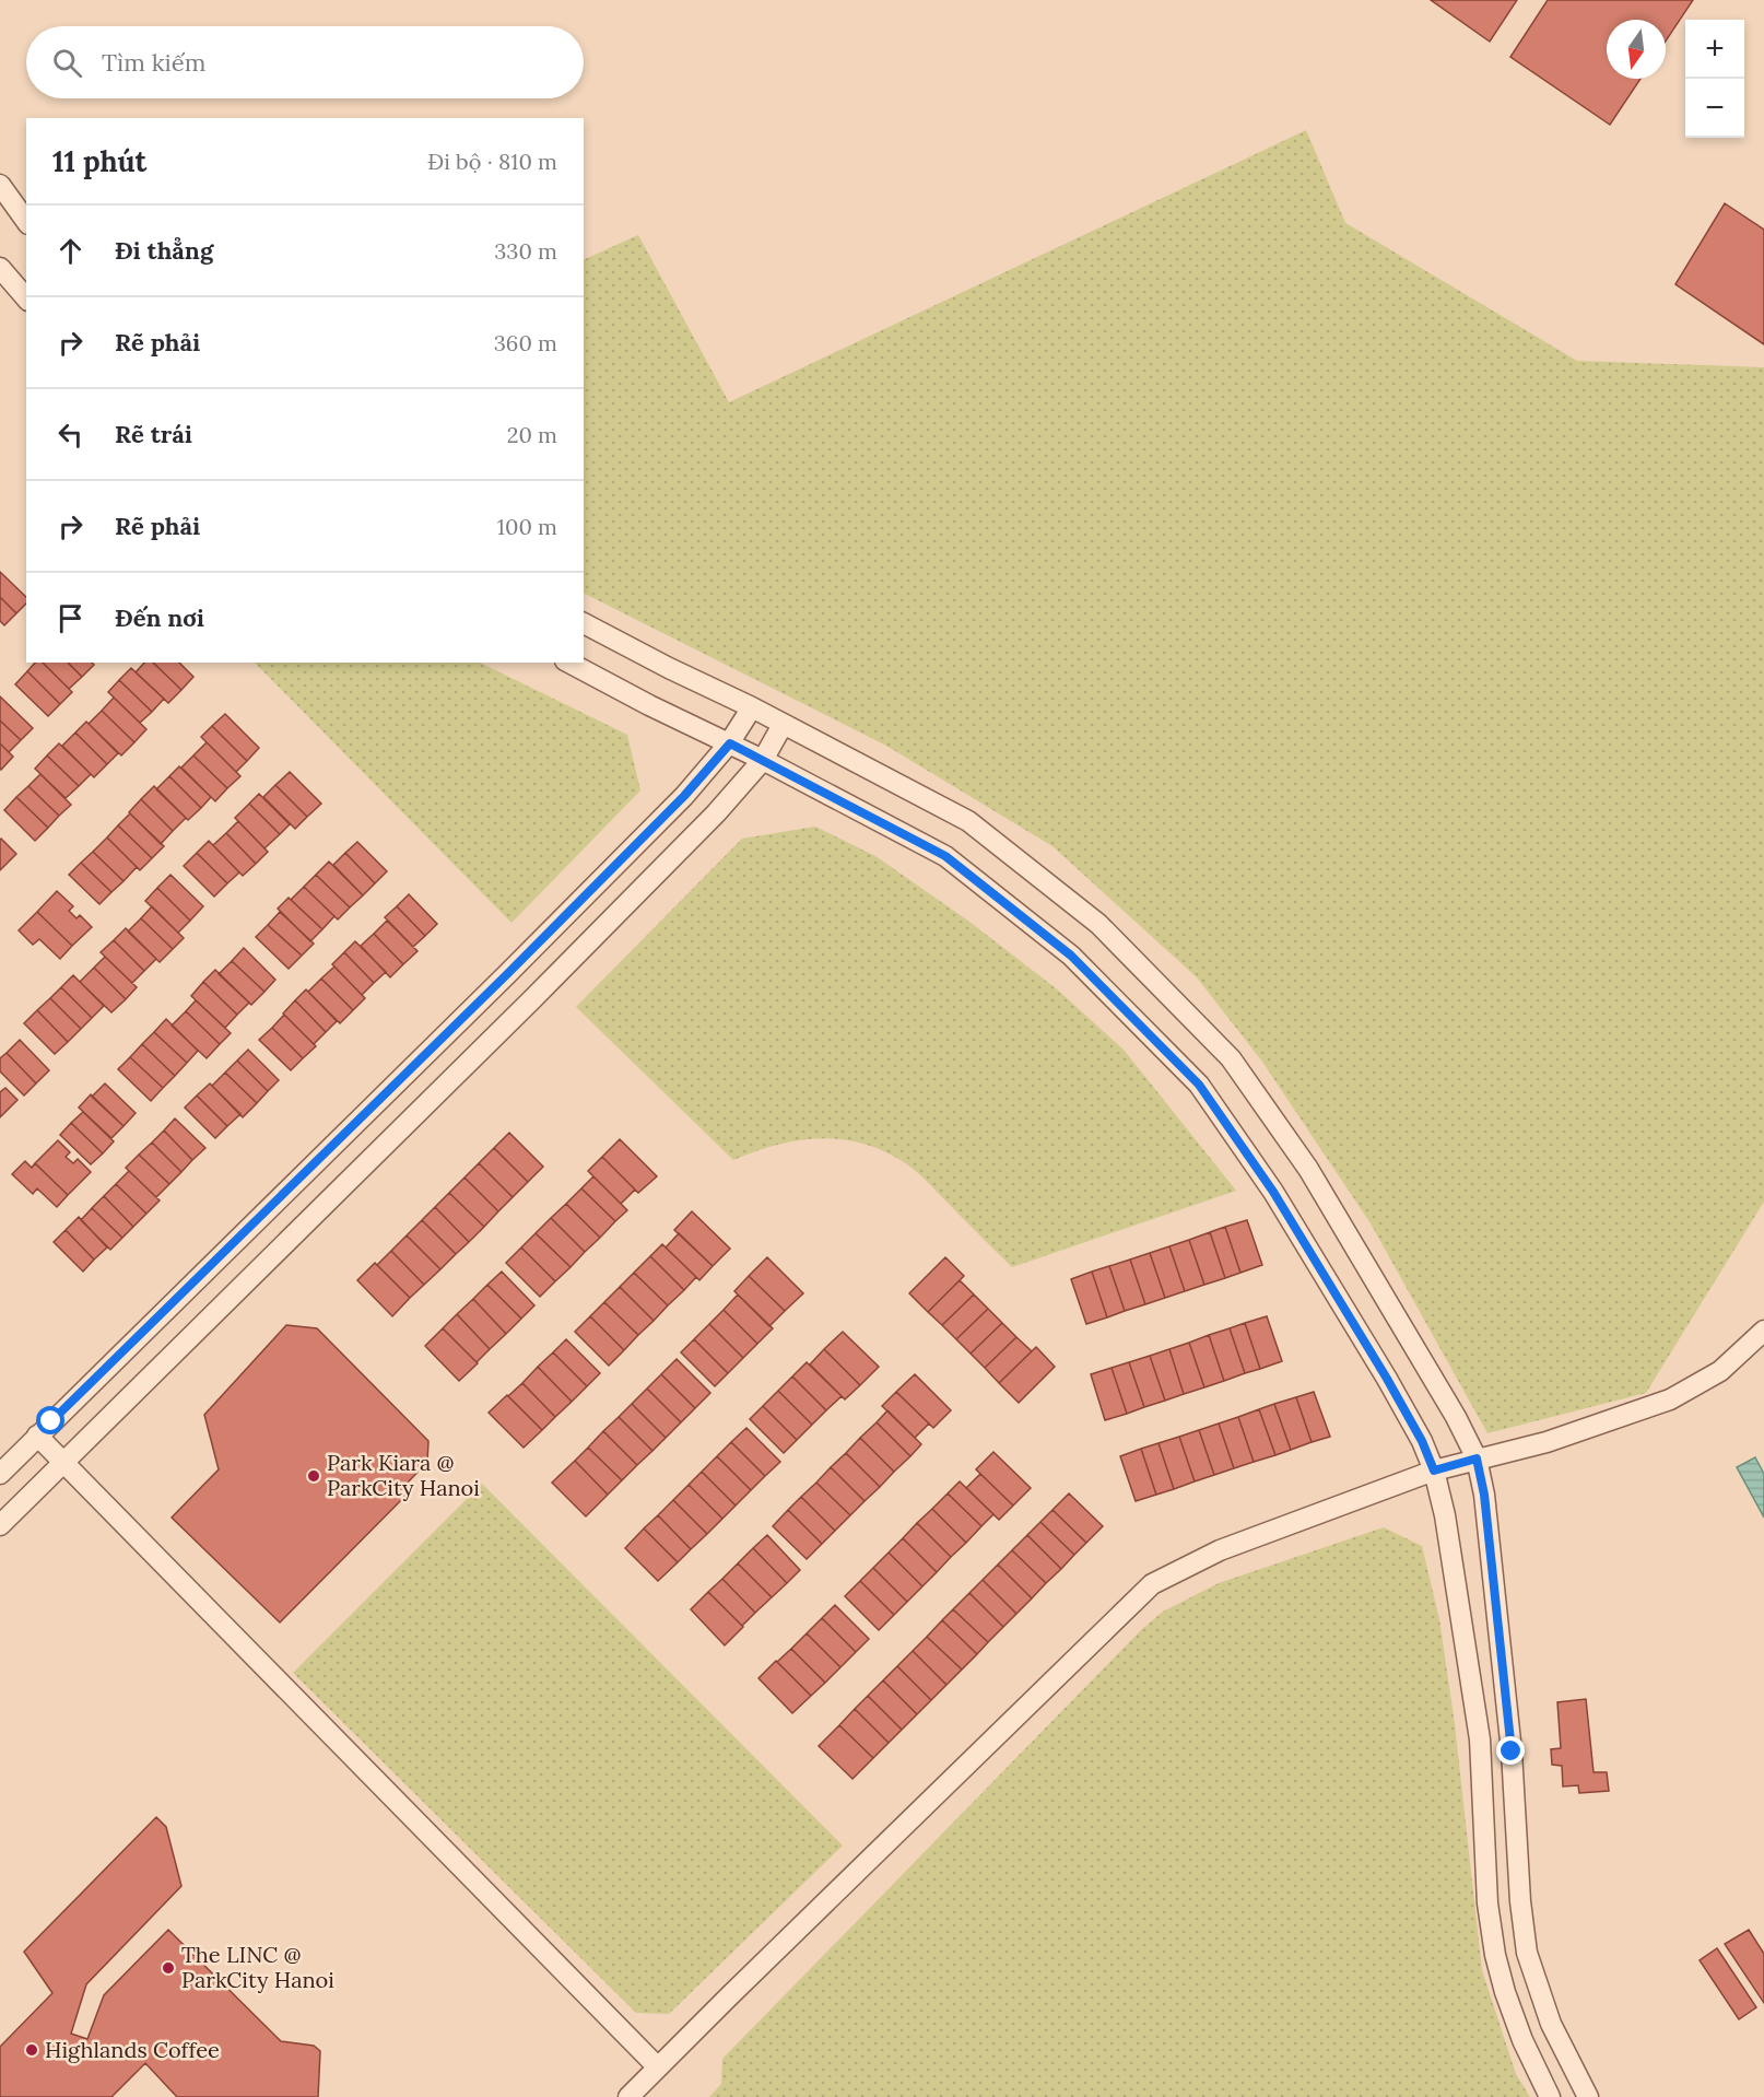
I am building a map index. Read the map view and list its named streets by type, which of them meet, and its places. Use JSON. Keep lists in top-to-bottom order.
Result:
{
  "places": ["Park Kiara @ ParkCity Hanoi", "The LINC @ ParkCity Hanoi", "Highlands Coffee"],
  "north": "bottom",
  "page": {
    "map_buttons": ["+", "−"],
    "search": "Tìm kiếm",
    "heading": ["11 phút", "Đi bộ · 810 m"],
    "list": [
      ["Đi thẳng", "330 m"],
      ["Rẽ phải", "360 m"],
      ["Rẽ trái", "20 m"],
      ["Rẽ phải", "100 m"],
      "Đến nơi"
    ]
  }
}
